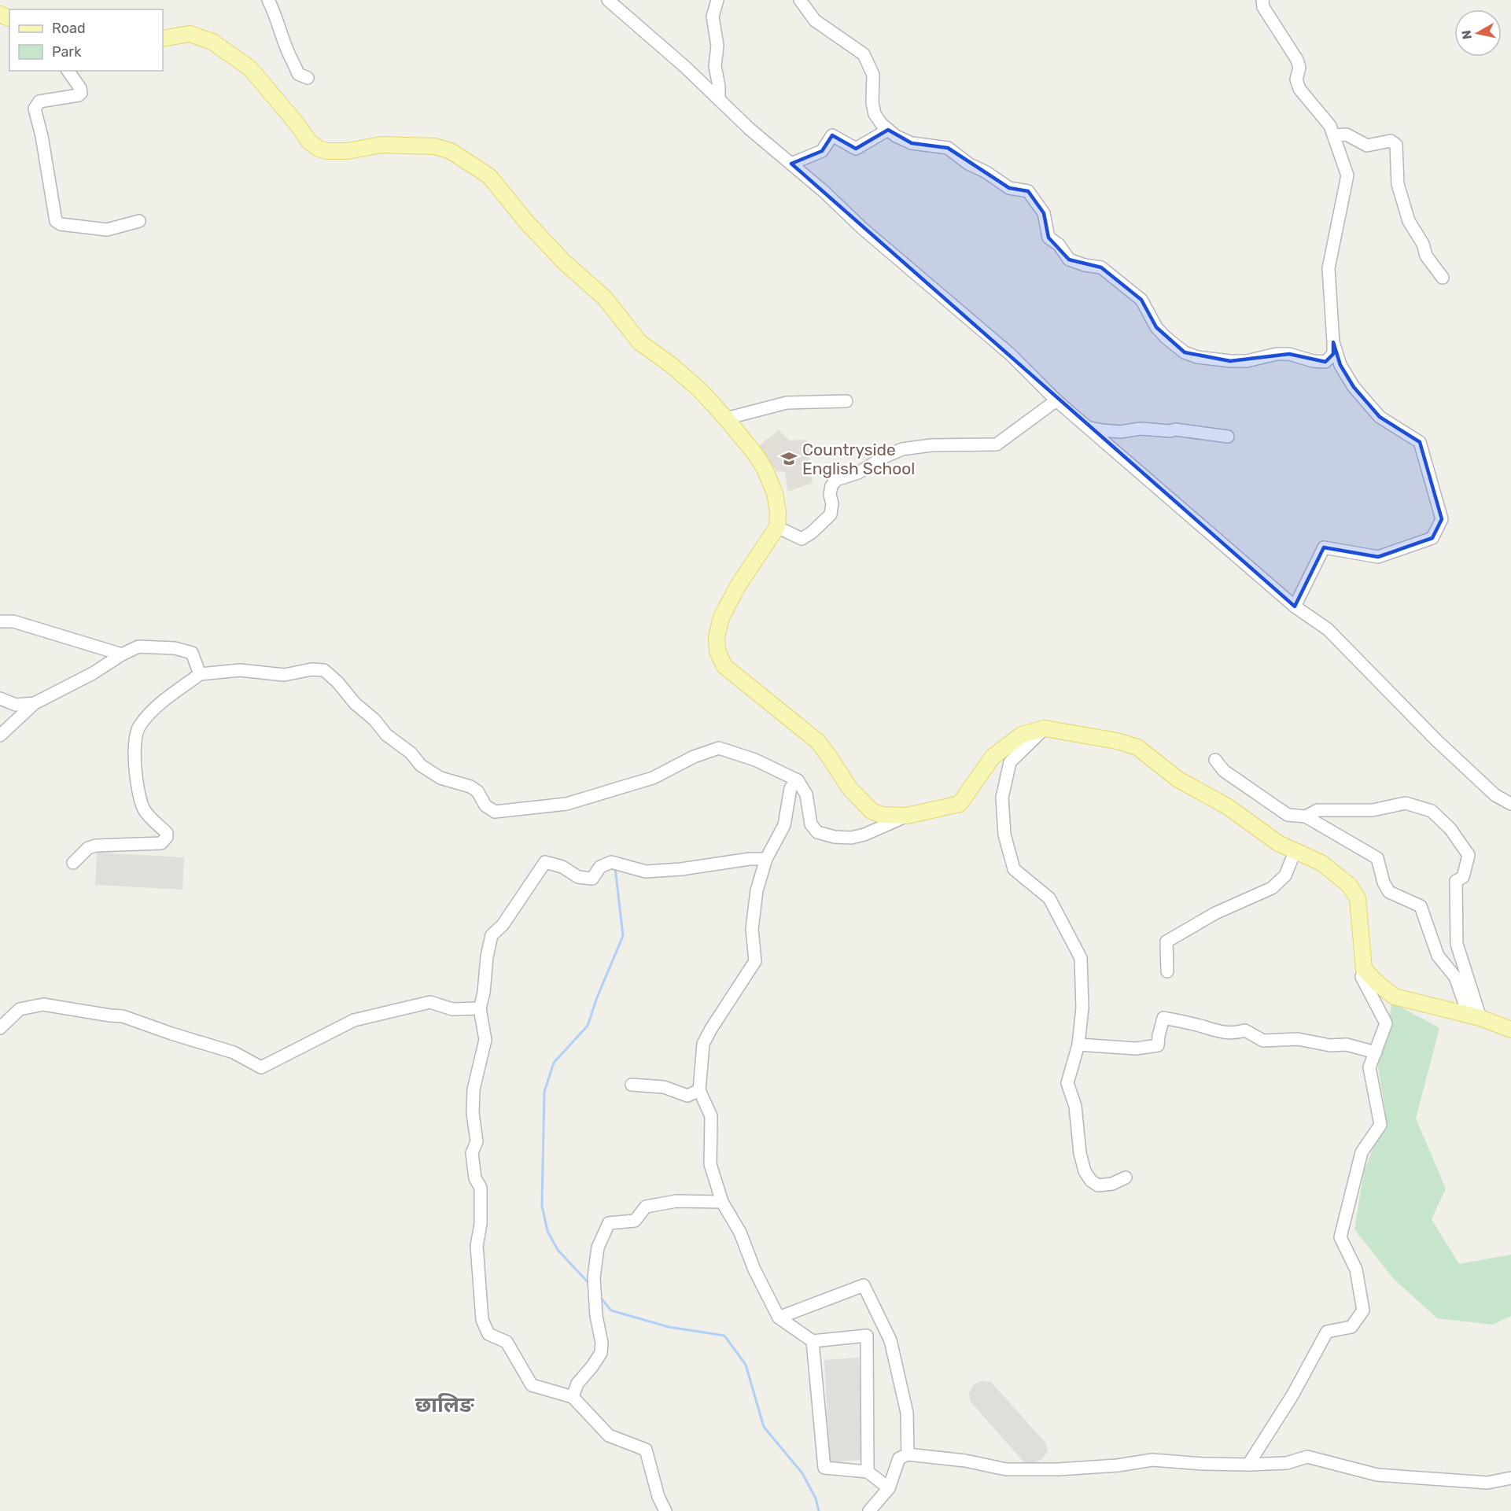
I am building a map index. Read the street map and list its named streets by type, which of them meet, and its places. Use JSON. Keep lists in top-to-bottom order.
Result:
{
  "districts": ["छालिङ"],
  "places": {
    "school or university": ["Countryside English School"]
  },
  "legend": ["Road", "Park"],
  "north": "left"
}
